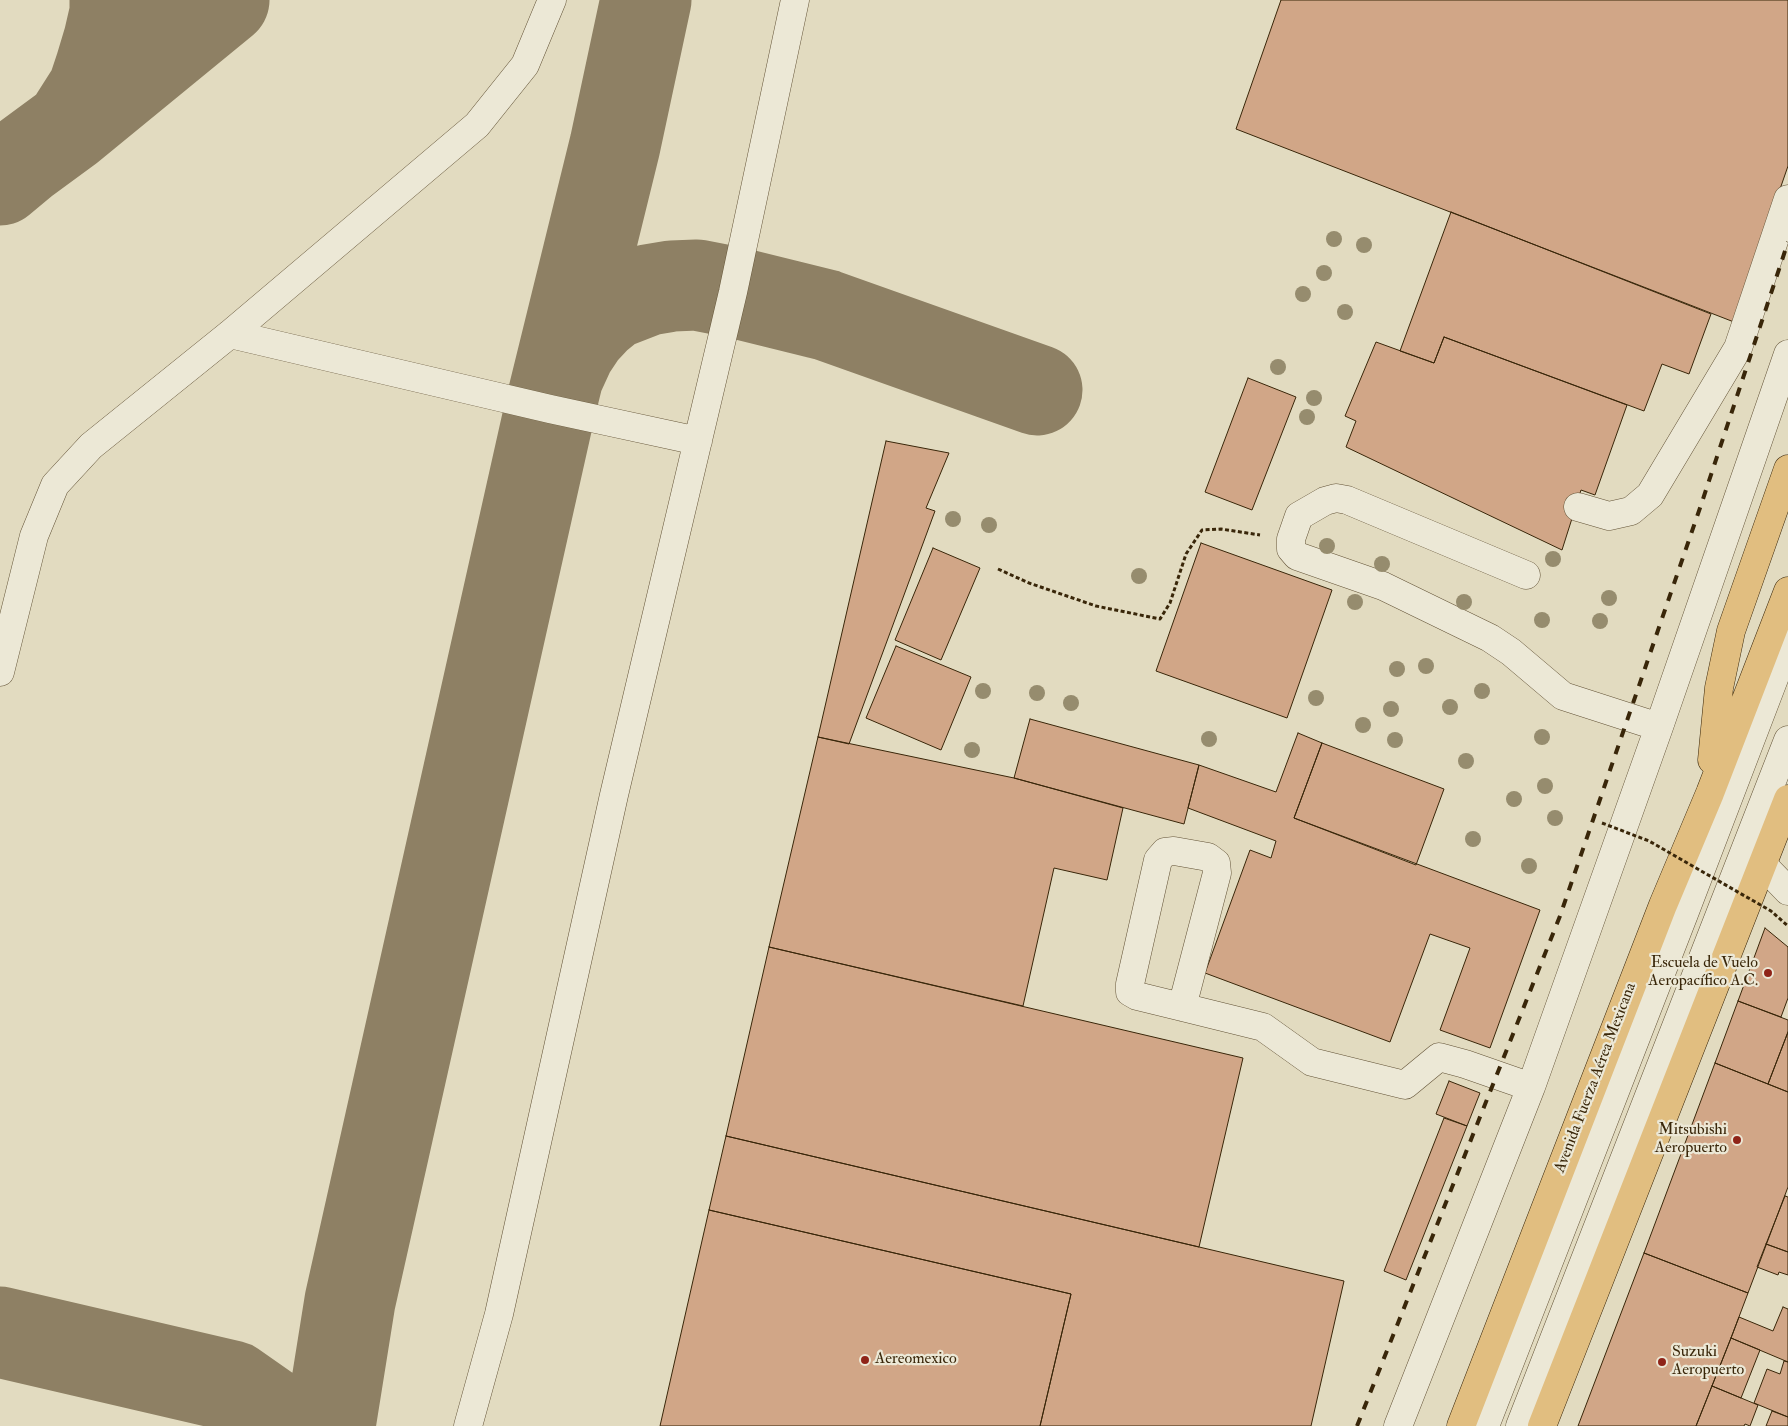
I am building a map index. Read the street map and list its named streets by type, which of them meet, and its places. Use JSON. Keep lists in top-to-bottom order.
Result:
{
  "streets": {
    "main road": ["Avenida Fuerza Aérea Mexicana"]
  },
  "places": [
    "Escuela de Vuelo Aeropacífico A.C.",
    "Mitsubishi Aeropuerto",
    "Aereomexico",
    "Suzuki Aeropuerto"
  ]
}
